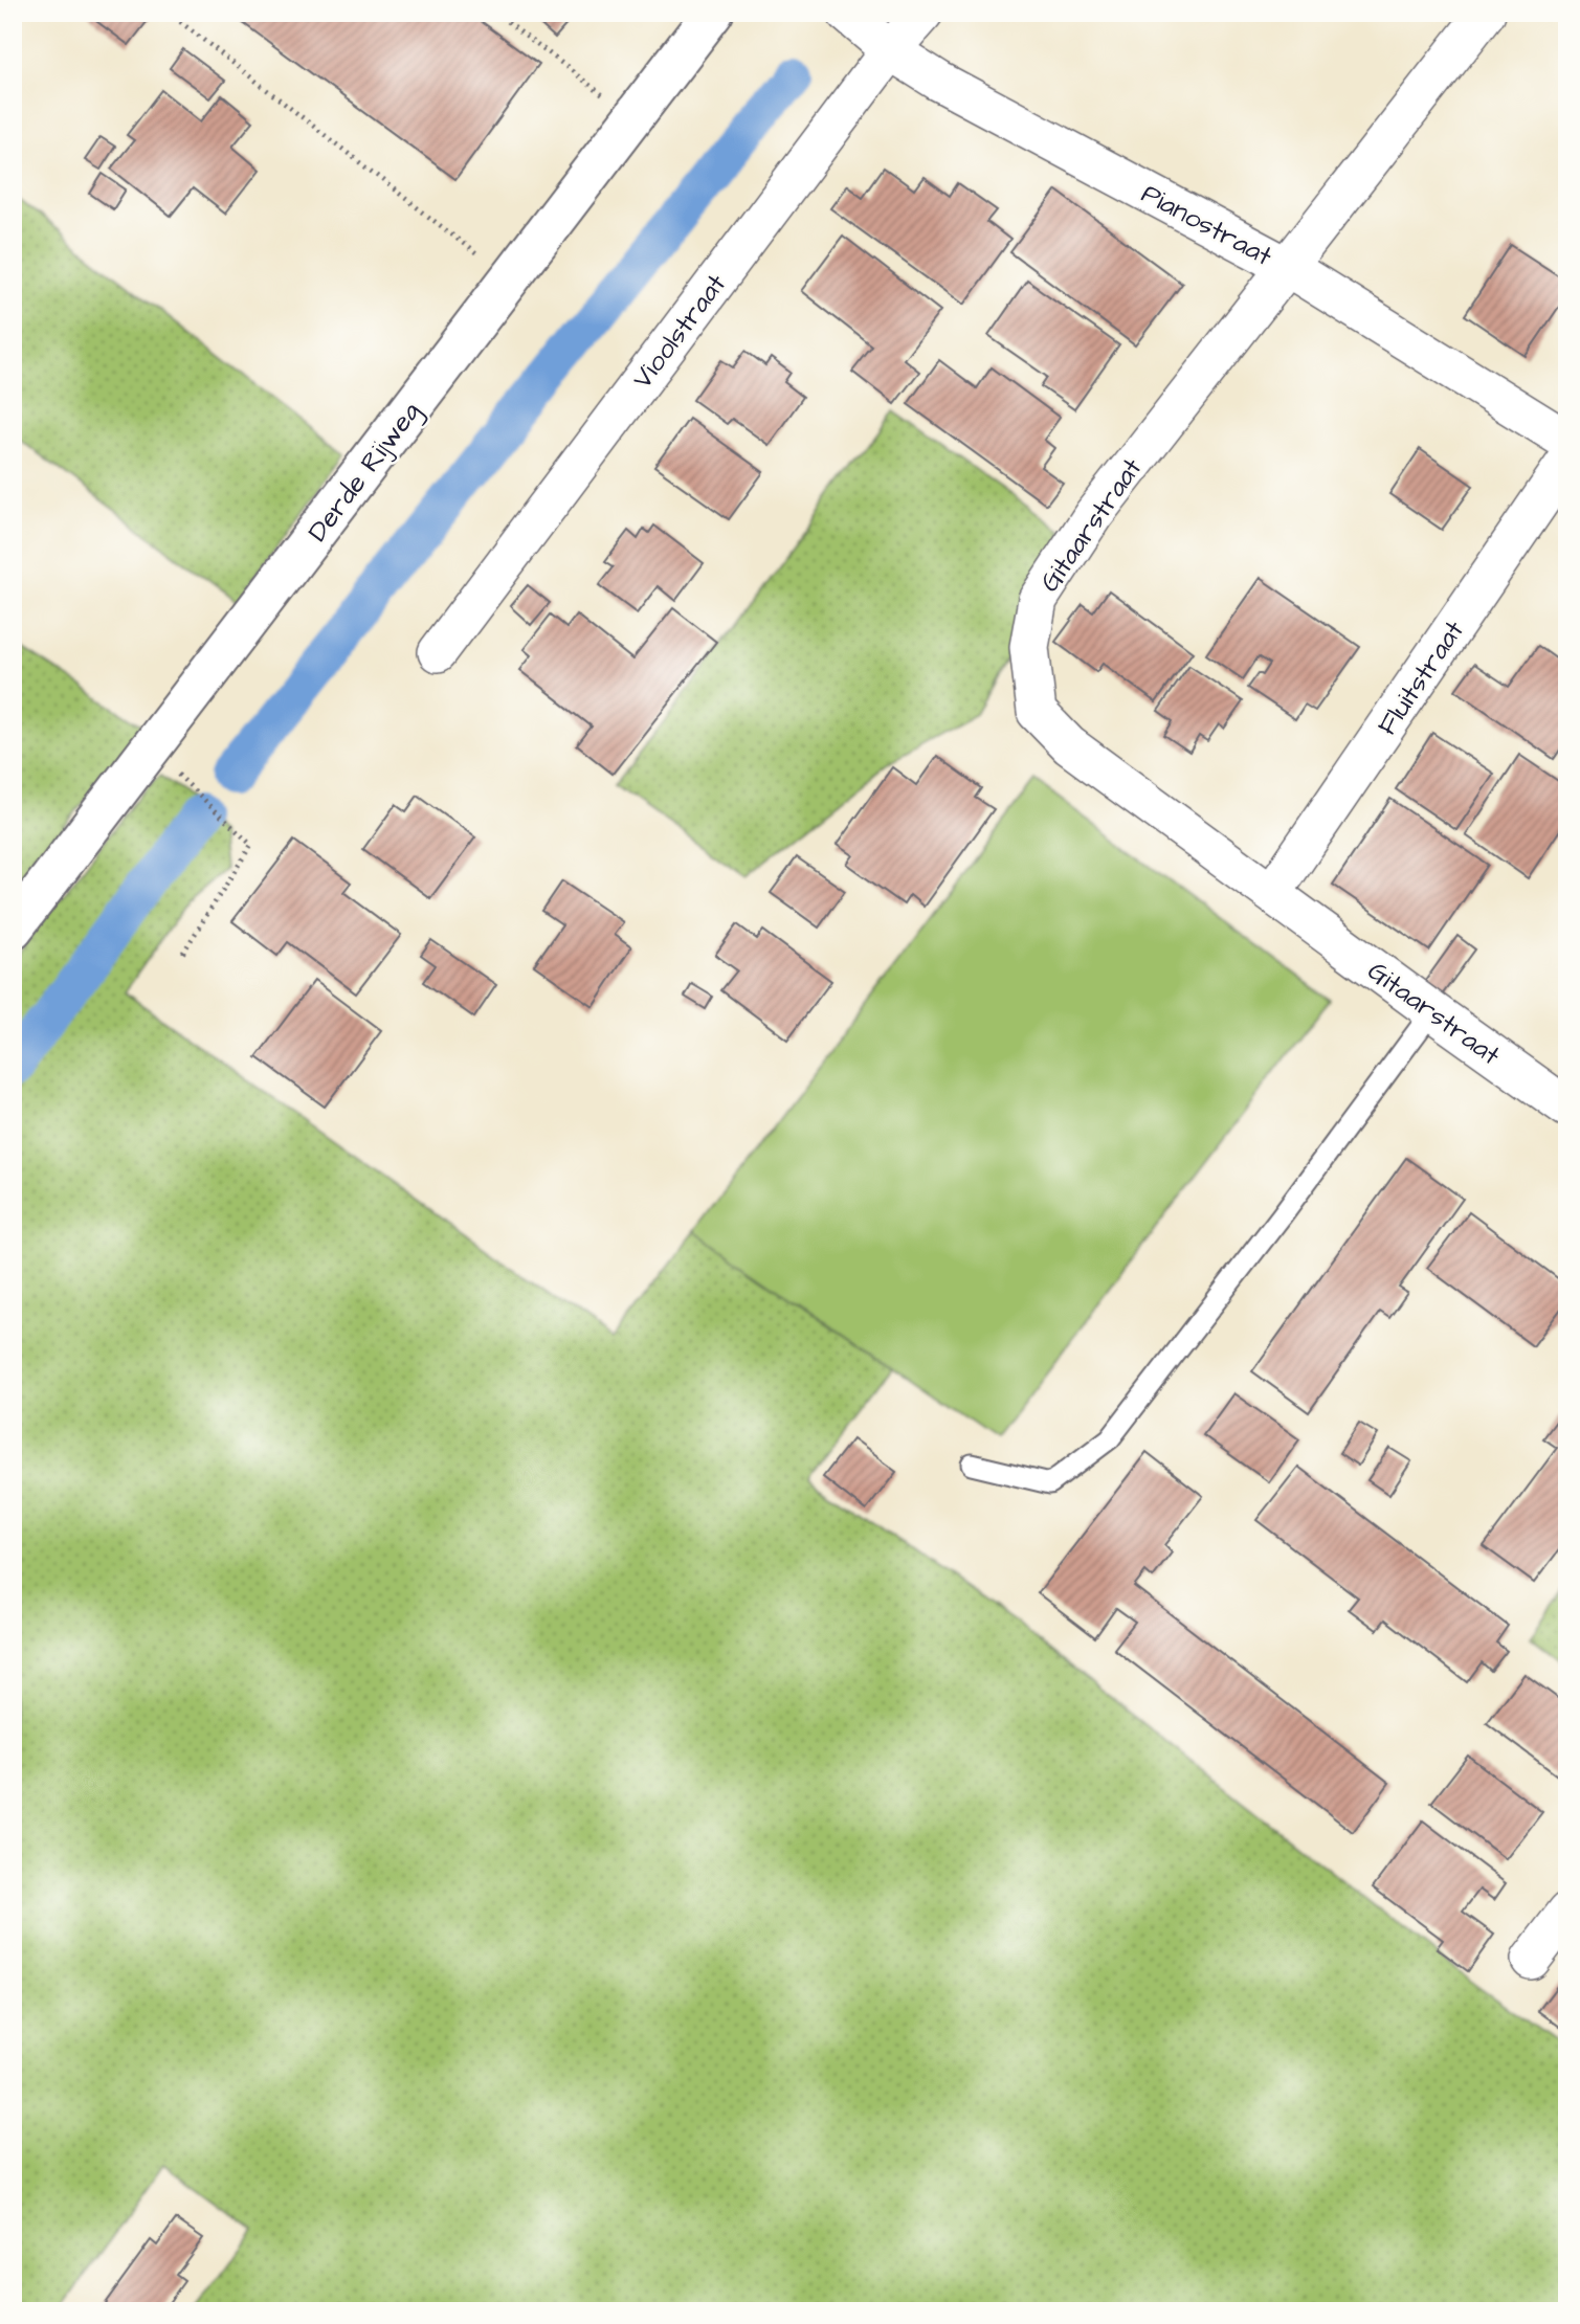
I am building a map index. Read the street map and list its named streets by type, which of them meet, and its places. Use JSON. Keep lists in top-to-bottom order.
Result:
{
  "streets": {
    "street": [
      "Pianostraat",
      "Vioolstraat",
      "Derde Rijweg",
      "Gitaarstraat",
      "Fluitstraat"
    ]
  },
  "crossings": [
    ["Pianostraat", "Vioolstraat"],
    ["Pianostraat", "Gitaarstraat"],
    ["Gitaarstraat", "Fluitstraat"]
  ]
}
